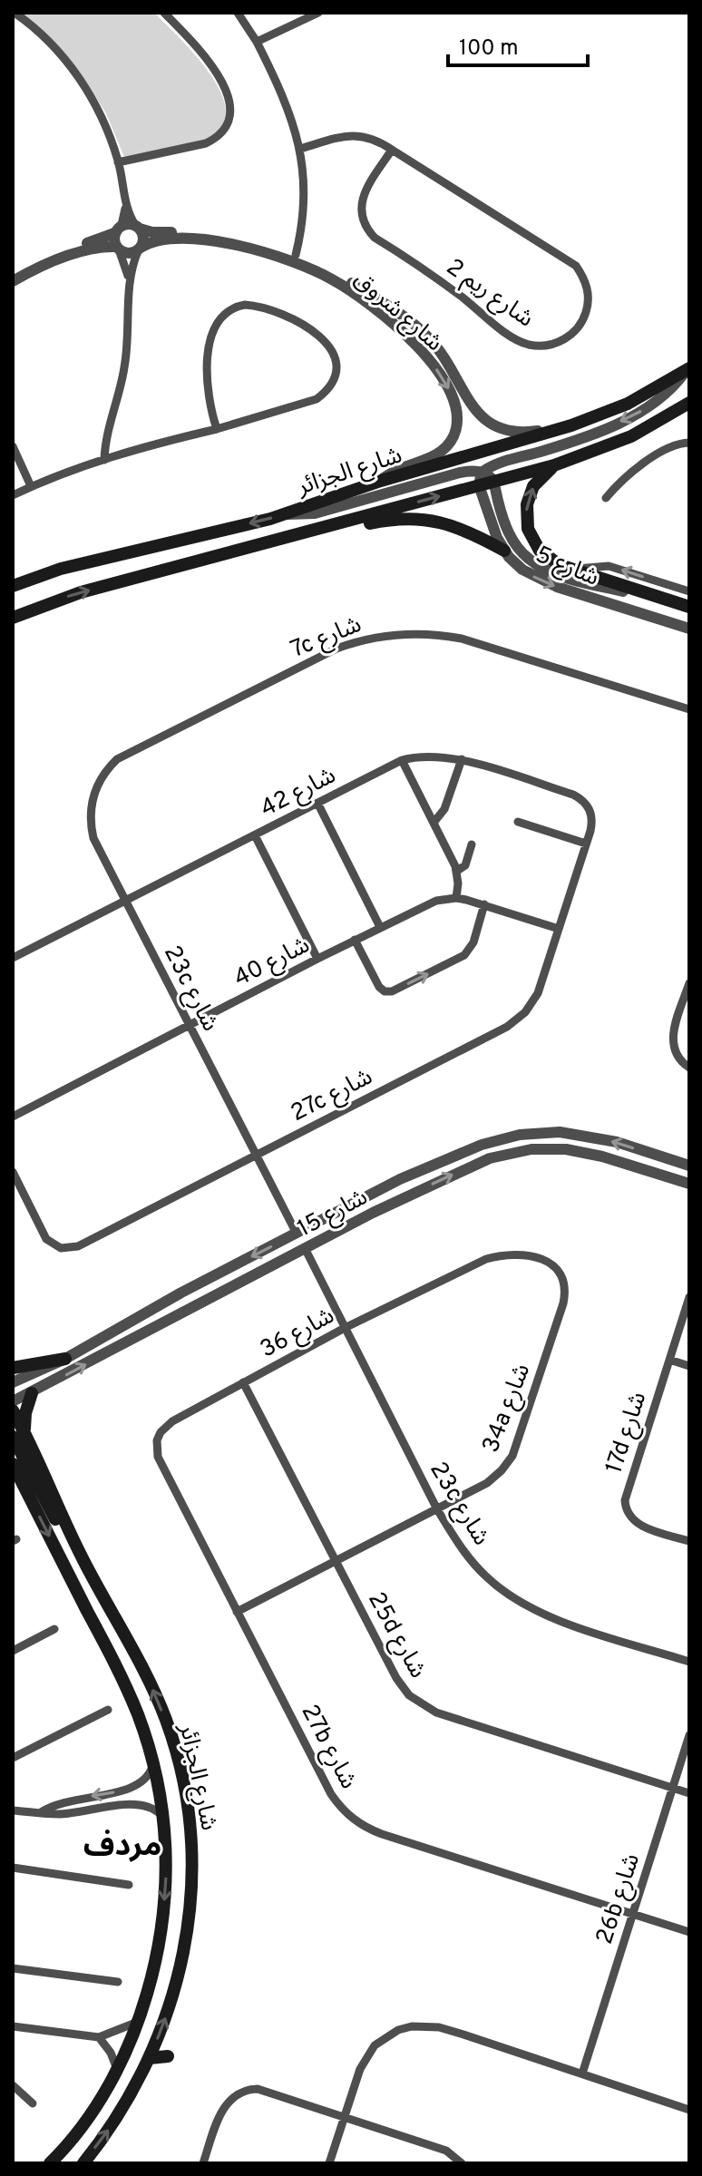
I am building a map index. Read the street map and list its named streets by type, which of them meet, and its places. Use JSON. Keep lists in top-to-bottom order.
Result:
{
  "streets": {
    "main road": ["شارع الجزائر"],
    "street": [
      "شارع ريم 2",
      "شارع شروق",
      "شارع 5",
      "7c شارع",
      "شارع 42",
      "شارع 40",
      "23c شارع",
      "27c شارع",
      "شارع 15",
      "شارع 36",
      "34a شارع",
      "17d شارع",
      "25d شارع",
      "27b شارع",
      "26b شارع"
    ]
  },
  "crossings": [
    ["شارع شروق", "شارع الجزائر"],
    ["شارع الجزائر", "شارع 5"],
    ["7c شارع", "23c شارع"],
    ["شارع 42", "23c شارع"],
    ["شارع 42", "27c شارع"],
    ["شارع 40", "23c شارع"],
    ["شارع 40", "27c شارع"],
    ["23c شارع", "27c شارع"],
    ["23c شارع", "شارع 15"],
    ["23c شارع", "شارع 36"],
    ["23c شارع", "34a شارع"],
    ["شارع 36", "34a شارع"],
    ["شارع 36", "25d شارع"],
    ["شارع 36", "27b شارع"],
    ["34a شارع", "25d شارع"],
    ["34a شارع", "27b شارع"],
    ["25d شارع", "26b شارع"],
    ["27b شارع", "26b شارع"]
  ],
  "districts": ["مردف"],
  "scale_bar": "100 m"
}
